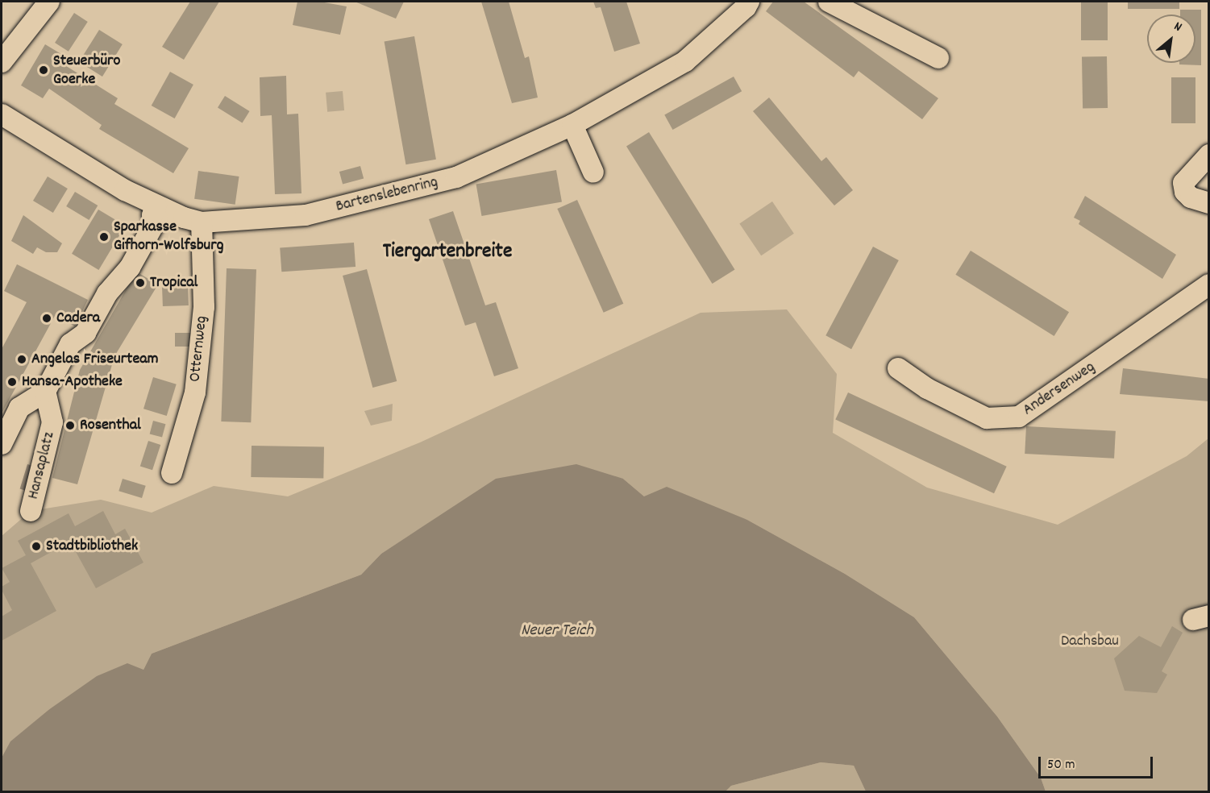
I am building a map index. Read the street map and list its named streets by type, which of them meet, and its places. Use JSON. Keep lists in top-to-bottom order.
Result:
{
  "streets": {
    "street": [
      "Bartenslebenring",
      "Otternweg",
      "Andersenweg",
      "Hansaplatz"
    ]
  },
  "crossings": [
    ["Bartenslebenring", "Otternweg"]
  ],
  "districts": ["Tiergartenbreite"],
  "water": ["Neuer Teich"],
  "parks": ["Dachsbau"],
  "places": [
    "Steuerbüro Goerke",
    "Sparkasse Gifhorn-Wolfsburg",
    "Tropical",
    "Cadera",
    "Angelas Friseurteam",
    "Hansa-Apotheke",
    "Rosenthal",
    "Stadtbibliothek"
  ],
  "scale_bar": "50 m",
  "north": "top right"
}
